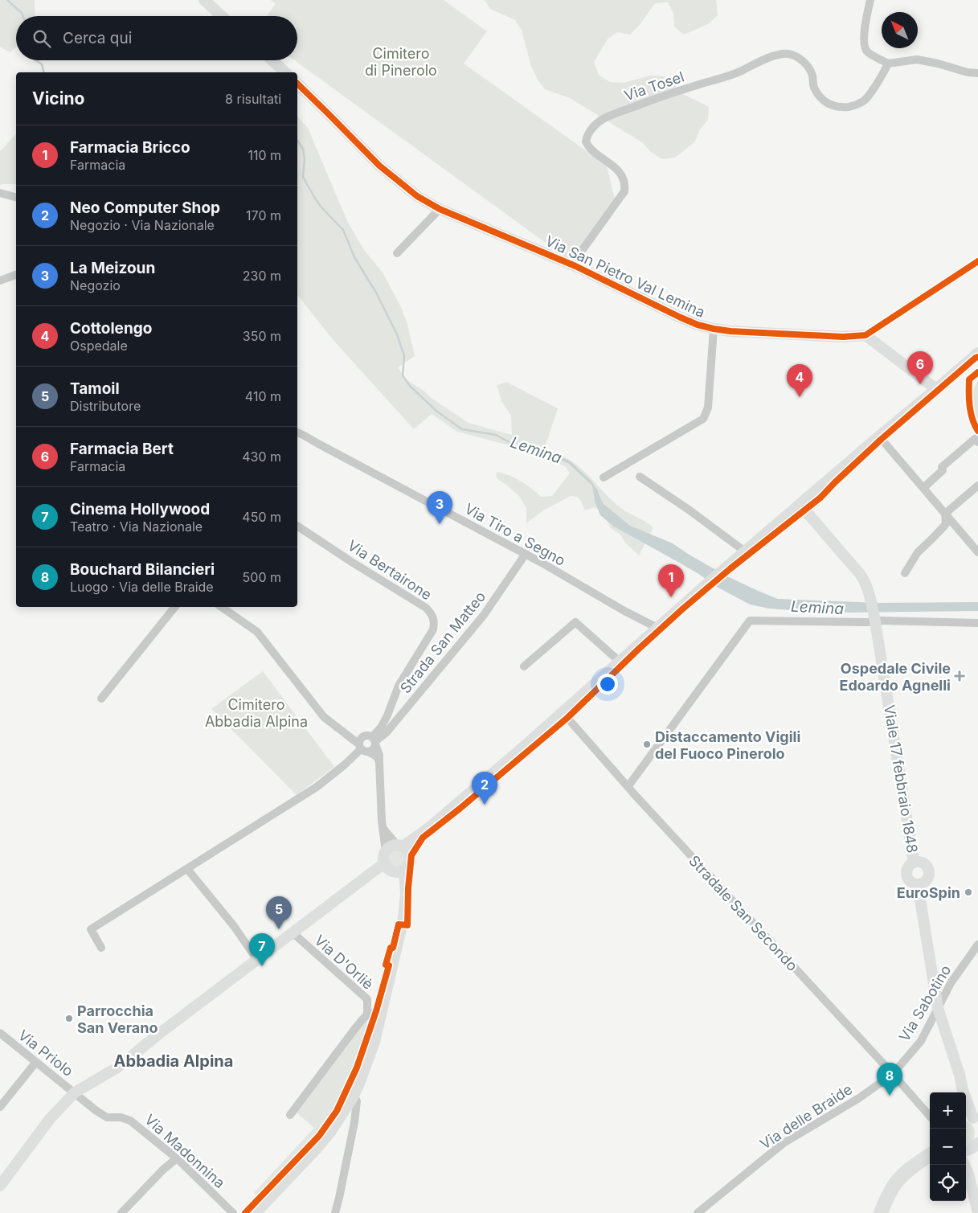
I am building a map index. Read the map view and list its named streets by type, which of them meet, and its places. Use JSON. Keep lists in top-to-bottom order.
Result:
{
  "streets": {
    "street": [
      "Via Tosel",
      "Via San Pietro Val Lemina",
      "Via Tiro a Segno",
      "Via Bertairone",
      "Strada San Matteo",
      "Viale 17 febbraio 1848",
      "Stradale San Secondo",
      "Via D'Orliè",
      "Via Sabotino",
      "Via Priolo",
      "Via delle Braide",
      "Via Madonnina"
    ]
  },
  "crossings": [
    ["Via Tosel", "Via San Pietro Val Lemina"],
    ["Via Tiro a Segno", "Strada San Matteo"],
    ["Via Bertairone", "Strada San Matteo"],
    ["Stradale San Secondo", "Via Sabotino"],
    ["Stradale San Secondo", "Via delle Braide"],
    ["Via Sabotino", "Via delle Braide"],
    ["Via Priolo", "Via Madonnina"]
  ],
  "districts": ["Abbadia Alpina"],
  "water": ["Lemina"],
  "parks": ["Cimitero di Pinerolo", "Cimitero Abbadia Alpina"],
  "places": {
    "health": ["Ospedale Civile Edoardo Agnelli"],
    "other": ["Distaccamento Vigili del Fuoco Pinerolo", "EuroSpin", "Parrocchia San Verano"]
  },
  "north": "top left",
  "page": {
    "search": "Cerca qui",
    "heading": ["Vicino", "8 risultati"],
    "list": [
      {
        "mark": "1",
        "name": "Farmacia Bricco",
        "note": "Farmacia",
        "value": "110 m"
      },
      {
        "mark": "2",
        "name": "Neo Computer Shop",
        "note": "Negozio · Via Nazionale",
        "value": "170 m"
      },
      {
        "mark": "3",
        "name": "La Meizoun",
        "note": "Negozio",
        "value": "230 m"
      },
      {
        "mark": "4",
        "name": "Cottolengo",
        "note": "Ospedale",
        "value": "350 m"
      },
      {
        "mark": "5",
        "name": "Tamoil",
        "note": "Distributore",
        "value": "410 m"
      },
      {
        "mark": "6",
        "name": "Farmacia Bert",
        "note": "Farmacia",
        "value": "430 m"
      },
      {
        "mark": "7",
        "name": "Cinema Hollywood",
        "note": "Teatro · Via Nazionale",
        "value": "450 m"
      },
      {
        "mark": "8",
        "name": "Bouchard Bilancieri",
        "note": "Luogo · Via delle Braide",
        "value": "500 m"
      }
    ],
    "pins": [
      "6",
      "4",
      "3",
      "1",
      "2",
      "5",
      "7",
      "8"
    ],
    "map_buttons": ["+", "−"]
  }
}
